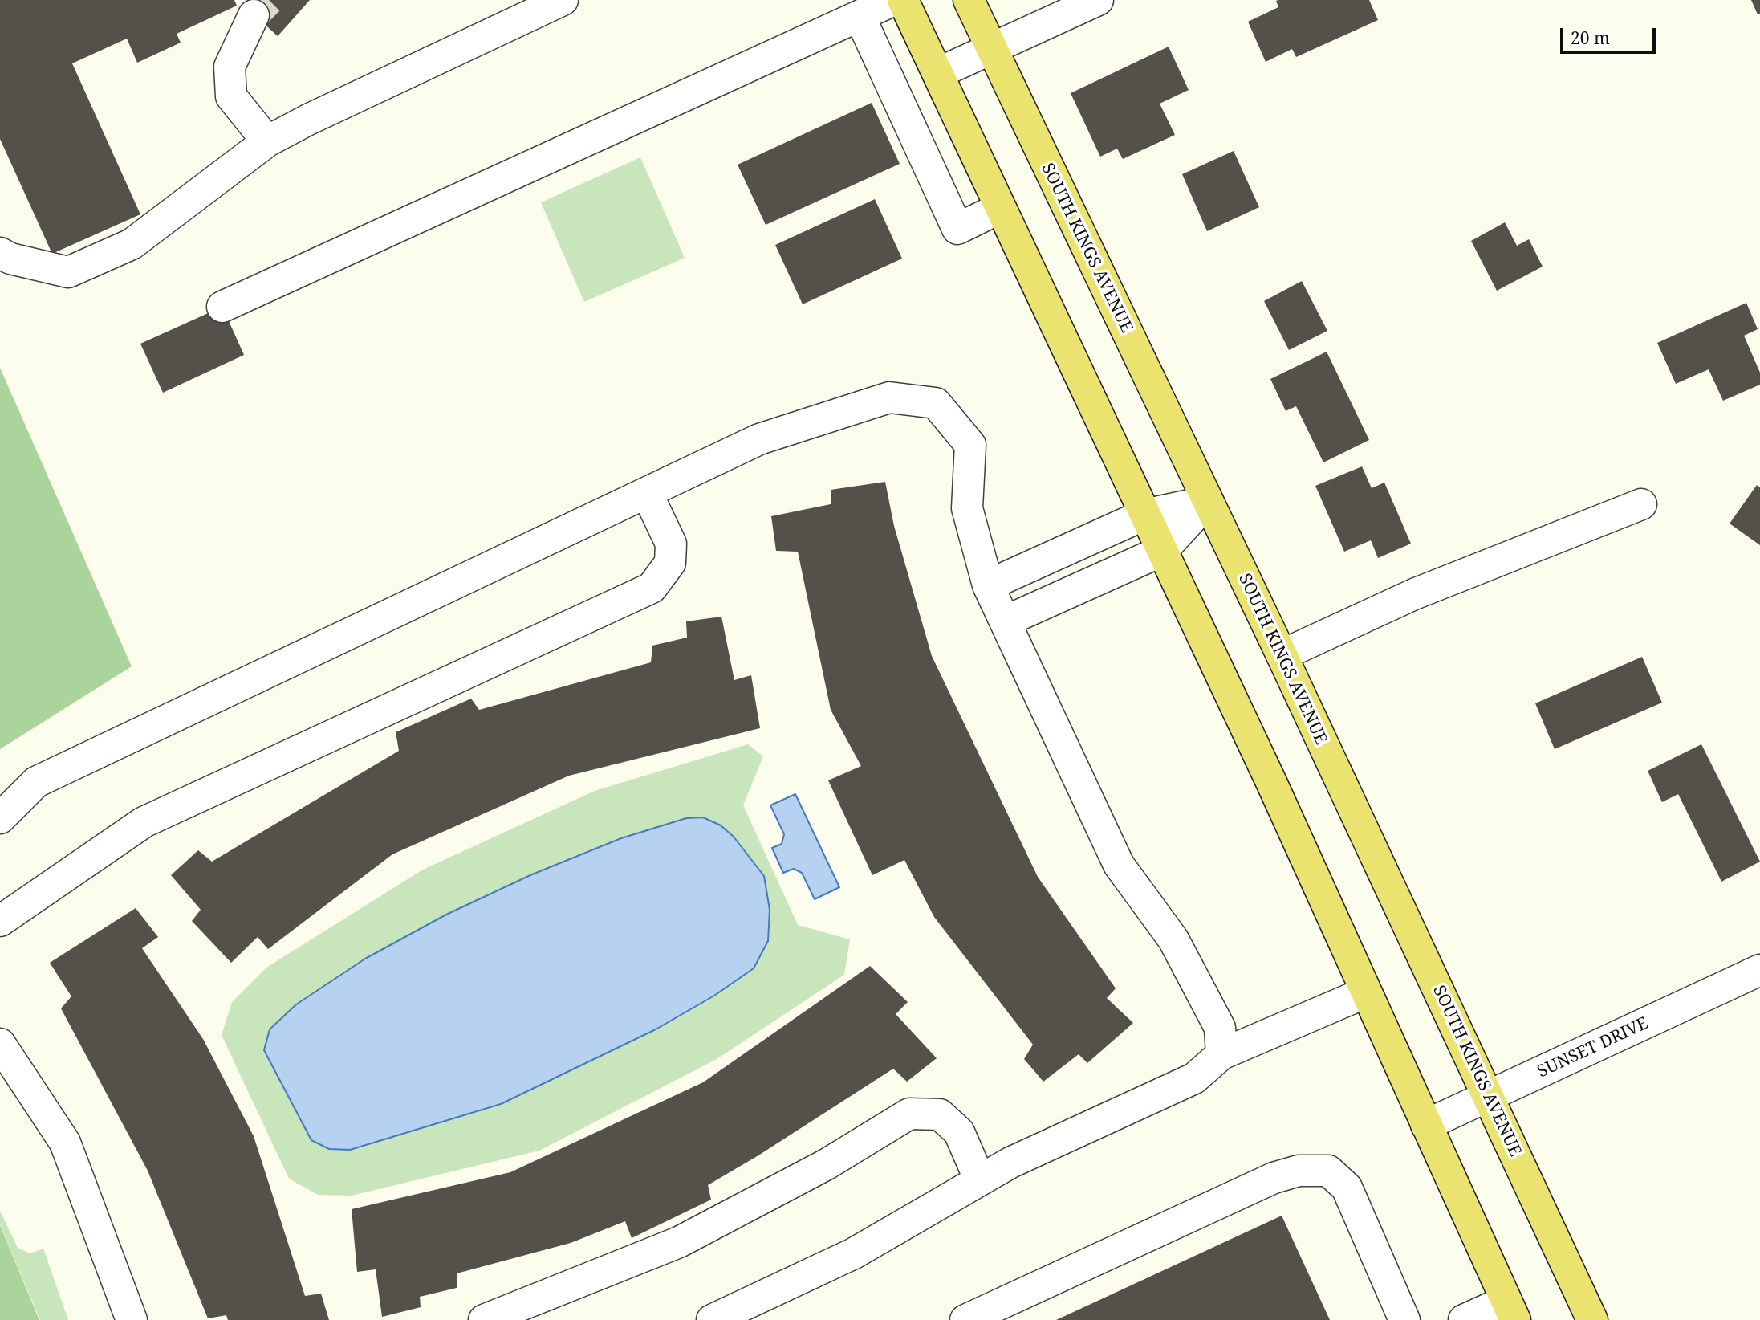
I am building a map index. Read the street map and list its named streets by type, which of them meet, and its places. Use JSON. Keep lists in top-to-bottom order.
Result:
{
  "streets": {
    "main road": ["SOUTH KINGS AVENUE"],
    "street": ["SUNSET DRIVE"]
  },
  "crossings": [
    ["SOUTH KINGS AVENUE", "SUNSET DRIVE"]
  ],
  "scale_bar": "20 m"
}
